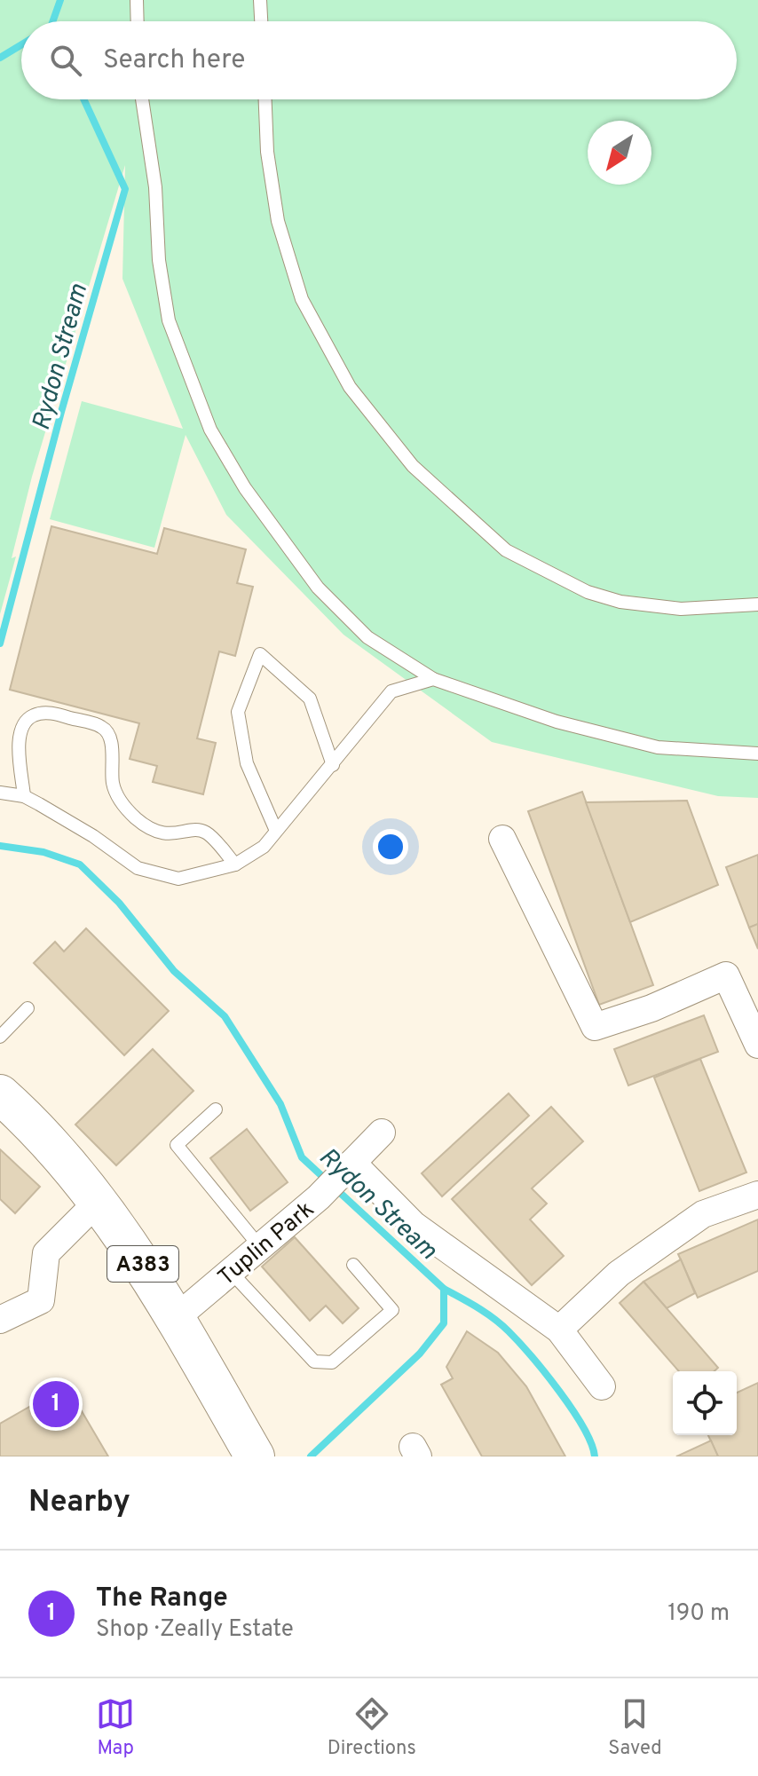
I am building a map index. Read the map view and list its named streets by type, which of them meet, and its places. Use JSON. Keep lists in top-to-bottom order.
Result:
{
  "streets": {
    "main road": ["A383"],
    "street": ["Tuplin Park"]
  },
  "crossings": [
    ["Tuplin Park", "A383"]
  ],
  "water": ["Rydon Stream"],
  "north": "bottom left",
  "page": {
    "search": "Search here",
    "pins": "1",
    "heading": "Nearby",
    "list": [
      {
        "mark": "1",
        "name": "The Range",
        "note": "Shop · Zeally Estate",
        "value": "190 m"
      }
    ],
    "nav": ["Map", "Directions", "Saved"]
  }
}
